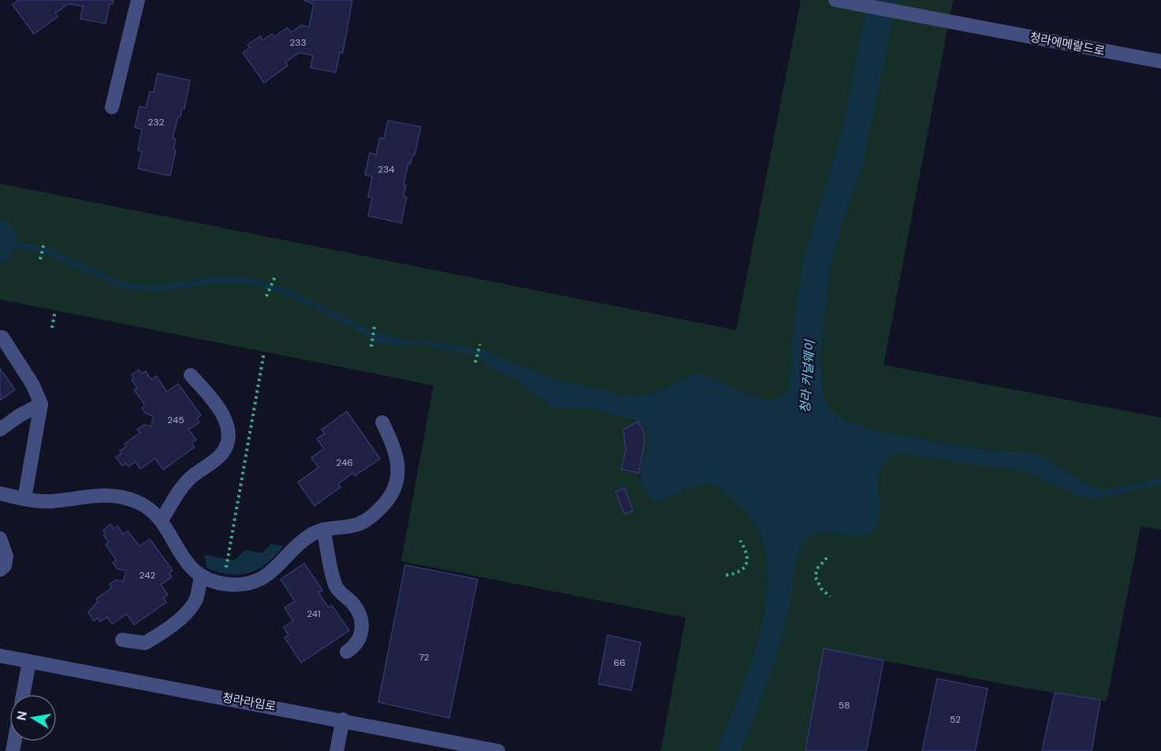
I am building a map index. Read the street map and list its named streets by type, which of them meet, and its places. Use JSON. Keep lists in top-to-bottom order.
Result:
{
  "streets": {
    "street": ["청라에메랄드로", "청라라임로"]
  },
  "water": ["청라 커널웨이"],
  "house_numbers": [
    "233",
    "232",
    "234",
    "245",
    "246",
    "242",
    "241",
    "72",
    "66",
    "58",
    "52"
  ],
  "north": "left"
}
